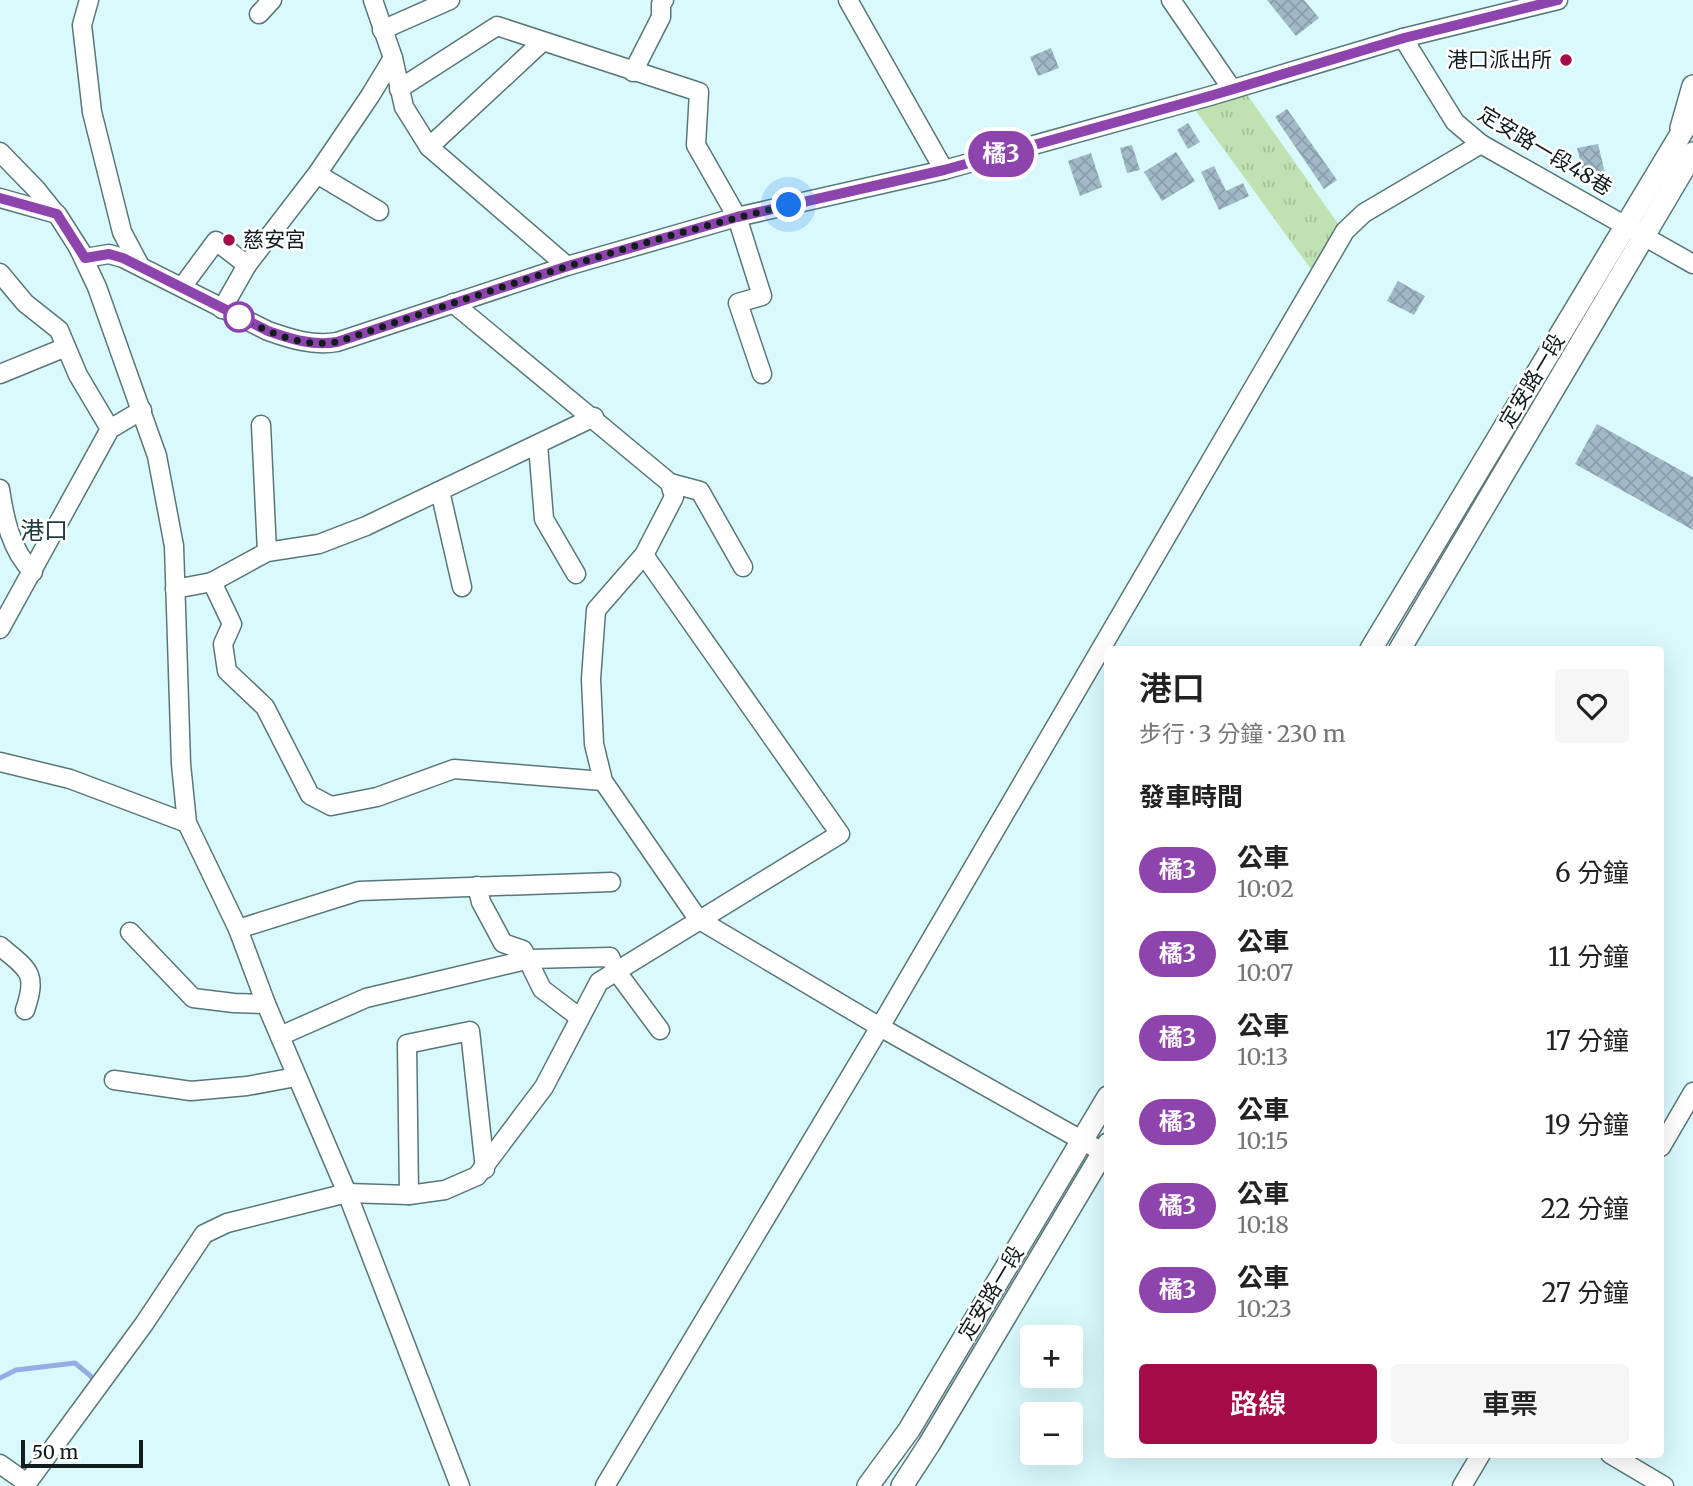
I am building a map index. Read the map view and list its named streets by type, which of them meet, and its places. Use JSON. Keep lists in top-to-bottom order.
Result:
{
  "streets": {
    "main road": ["定安路一段"],
    "street": ["定安路一段48巷"]
  },
  "crossings": [
    ["定安路一段48巷", "定安路一段"]
  ],
  "districts": ["港口"],
  "places": ["港口派出所", "慈安宮"],
  "lines": ["bus line 橘3"],
  "scale_bar": "50 m",
  "page": {
    "on_map": "橘3",
    "heading": [
      ["港口", "步行 · 3 分鐘 · 230 m"],
      "發車時間"
    ],
    "list": [
      {
        "mark": "橘3",
        "name": "公車",
        "note": "10:02",
        "value": "6 分鐘"
      },
      {
        "mark": "橘3",
        "name": "公車",
        "note": "10:07",
        "value": "11 分鐘"
      },
      {
        "mark": "橘3",
        "name": "公車",
        "note": "10:13",
        "value": "17 分鐘"
      },
      {
        "mark": "橘3",
        "name": "公車",
        "note": "10:15",
        "value": "19 分鐘"
      },
      {
        "mark": "橘3",
        "name": "公車",
        "note": "10:18",
        "value": "22 分鐘"
      },
      {
        "mark": "橘3",
        "name": "公車",
        "note": "10:23",
        "value": "27 分鐘"
      }
    ],
    "map_buttons": ["+", "−"],
    "buttons": ["路線", "車票"],
    "scale": "50 m"
  }
}
